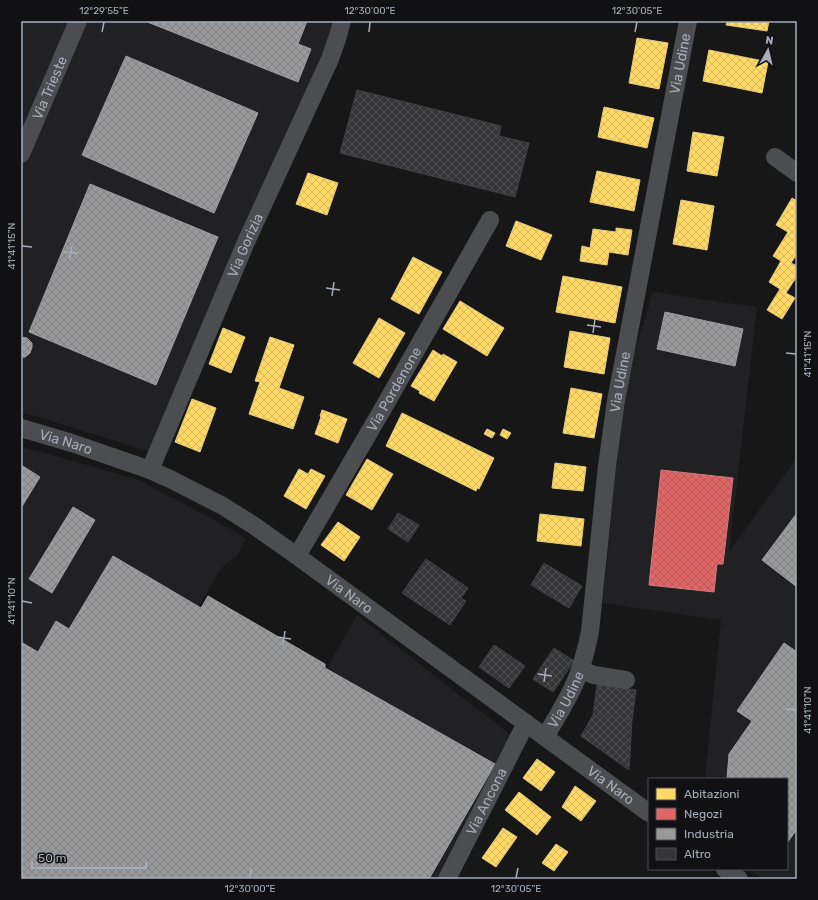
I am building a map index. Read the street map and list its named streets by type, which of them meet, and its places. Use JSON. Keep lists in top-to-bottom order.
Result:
{
  "streets": {
    "street": [
      "Via Udine",
      "Via Trieste",
      "Via Gorizia",
      "Via Pordenone",
      "Via Naro",
      "Via Ancona"
    ]
  },
  "crossings": [
    ["Via Udine", "Via Naro"],
    ["Via Gorizia", "Via Naro"],
    ["Via Pordenone", "Via Naro"],
    ["Via Naro", "Via Ancona"]
  ],
  "legend": [
    "Abitazioni",
    "Negozi",
    "Industria",
    "Altro"
  ],
  "scale_bar": "50 m",
  "north": "top",
  "coordinates": [
    "12°29'55\"E",
    "12°30'00\"E",
    "12°30'05\"E",
    "41°41'15\"N",
    "41°41'10\"N"
  ]
}
